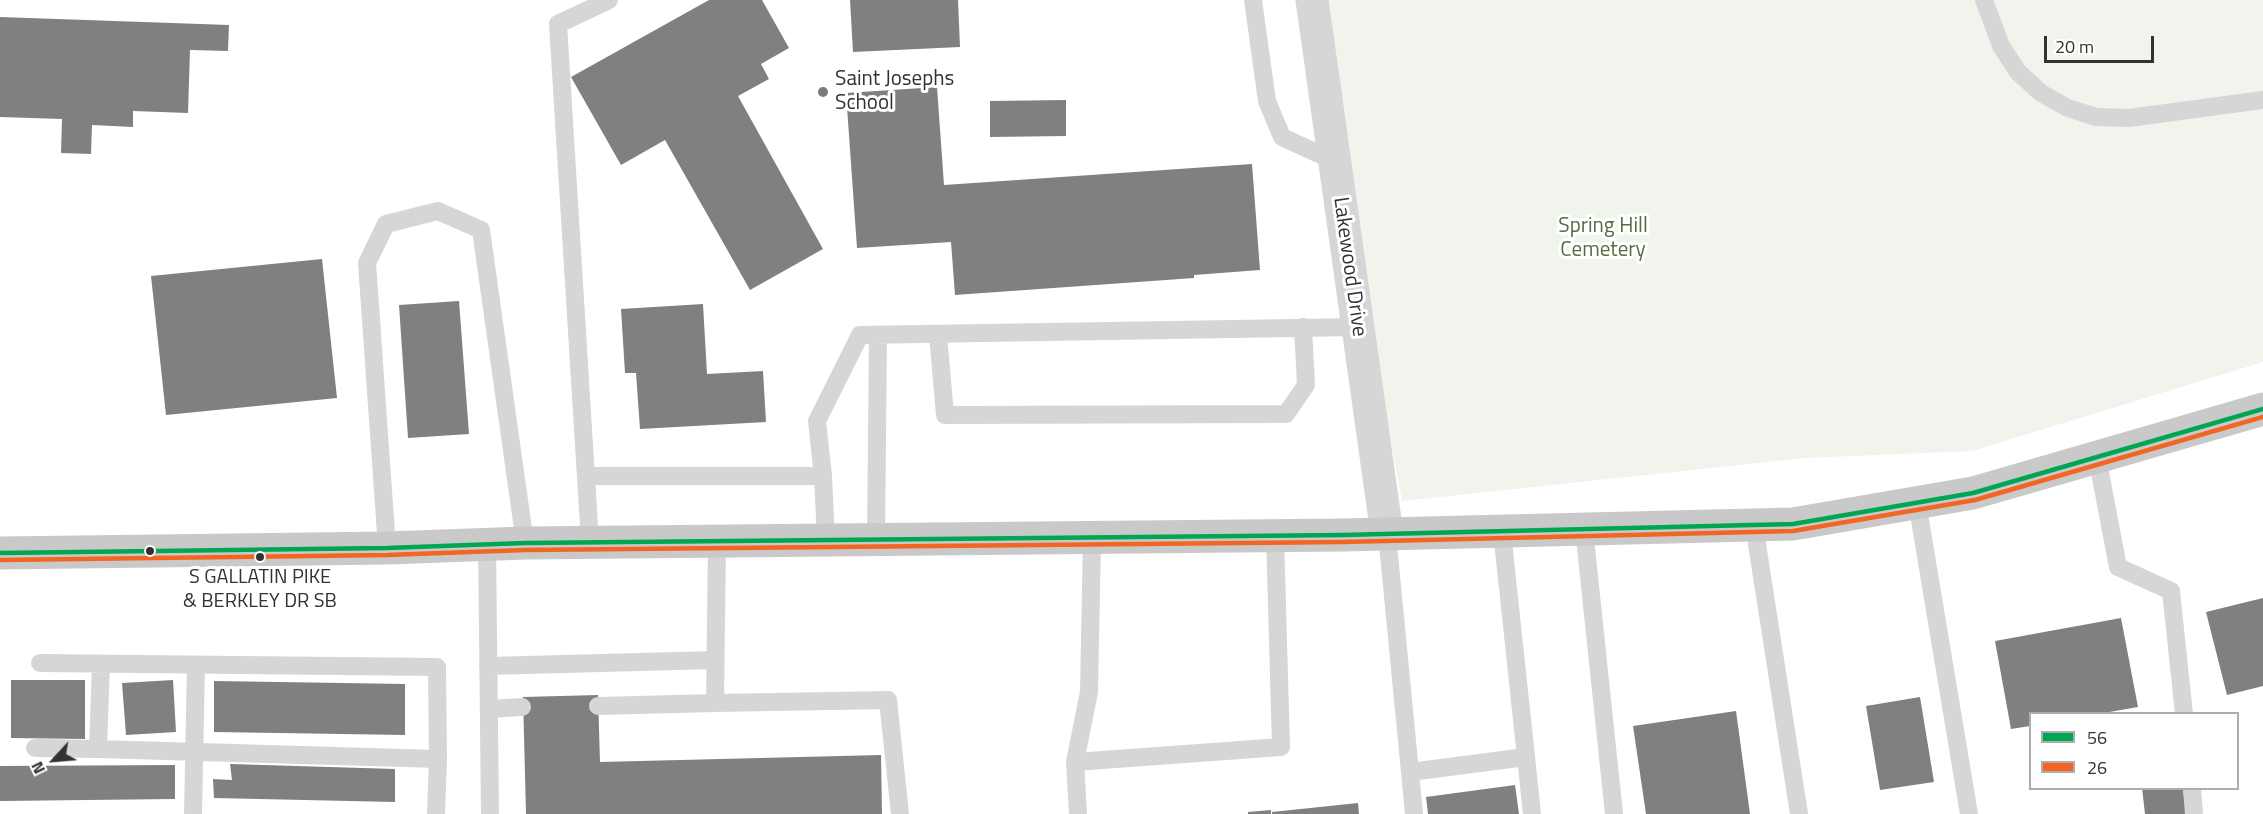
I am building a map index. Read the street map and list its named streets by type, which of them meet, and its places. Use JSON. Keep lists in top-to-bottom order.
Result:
{
  "streets": {
    "street": ["Lakewood Drive"]
  },
  "parks": ["Spring Hill Cemetery"],
  "places": ["Saint Josephs School", "S GALLATIN PIKE & BERKLEY DR SB"],
  "lines": ["transit line 56", "transit line 26"],
  "legend": ["56", "26"],
  "scale_bar": "20 m",
  "north": "bottom left"
}
